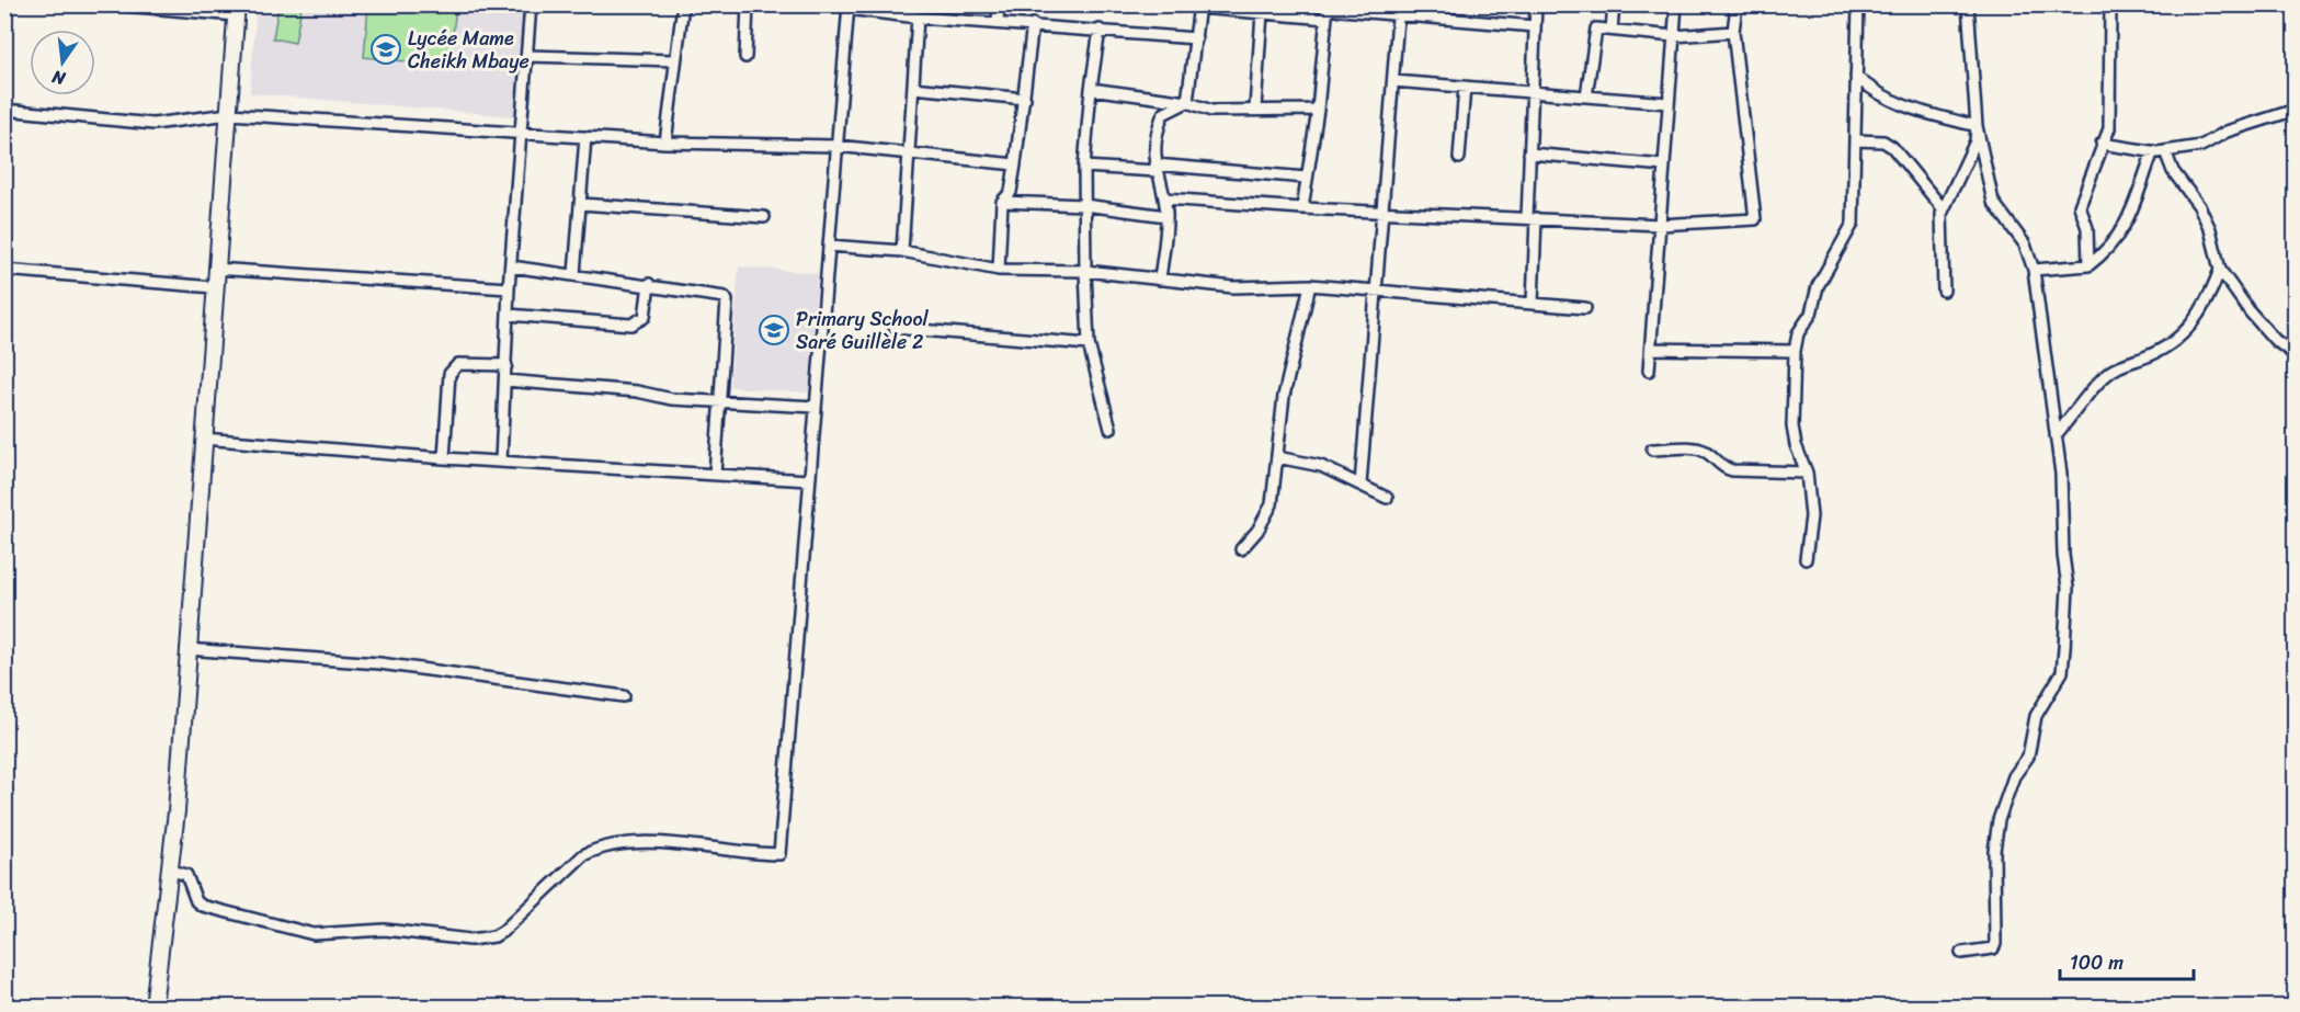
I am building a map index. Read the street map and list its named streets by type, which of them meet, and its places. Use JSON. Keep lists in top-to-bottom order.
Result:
{
  "places": {
    "school or university": ["Lycée Mame Cheikh Mbaye", "Primary School Saré Guillèle 2"]
  },
  "scale_bar": "100 m",
  "north": "bottom"
}
